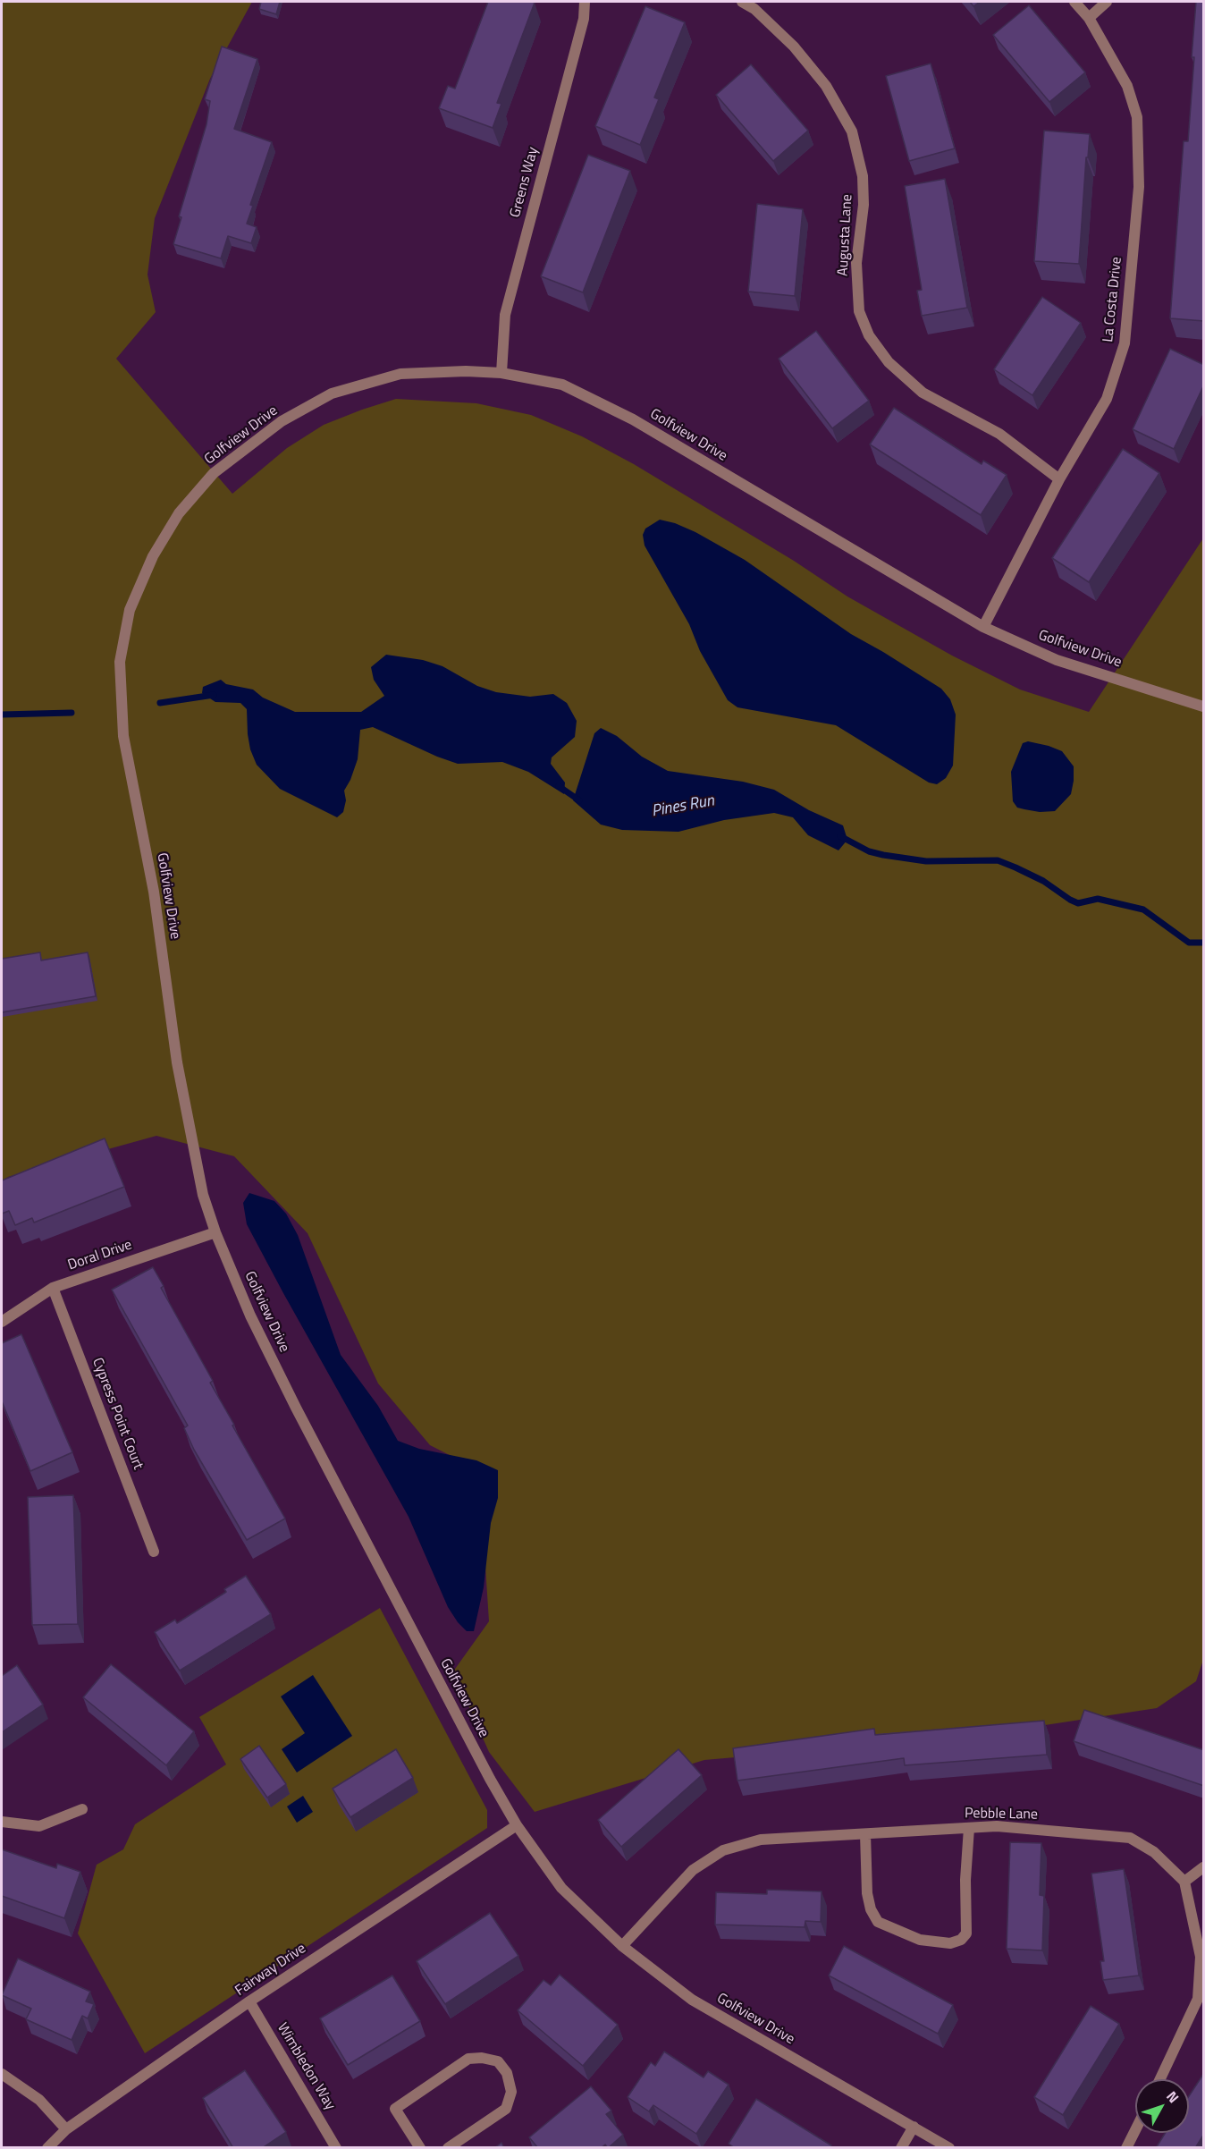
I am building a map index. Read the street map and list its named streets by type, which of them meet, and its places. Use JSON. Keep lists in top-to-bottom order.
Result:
{
  "streets": {
    "street": [
      "Greens Way",
      "Augusta Lane",
      "La Costa Drive",
      "Golfview Drive",
      "Doral Drive",
      "Cypress Point Court",
      "Pebble Lane",
      "Fairway Drive",
      "Wimbledon Way"
    ]
  },
  "crossings": [
    ["Greens Way", "Golfview Drive"],
    ["Augusta Lane", "La Costa Drive"],
    ["La Costa Drive", "Golfview Drive"],
    ["Golfview Drive", "Doral Drive"],
    ["Golfview Drive", "Pebble Lane"],
    ["Golfview Drive", "Fairway Drive"],
    ["Doral Drive", "Cypress Point Court"],
    ["Fairway Drive", "Wimbledon Way"]
  ],
  "water": ["Pines Run"],
  "north": "top right"
}
